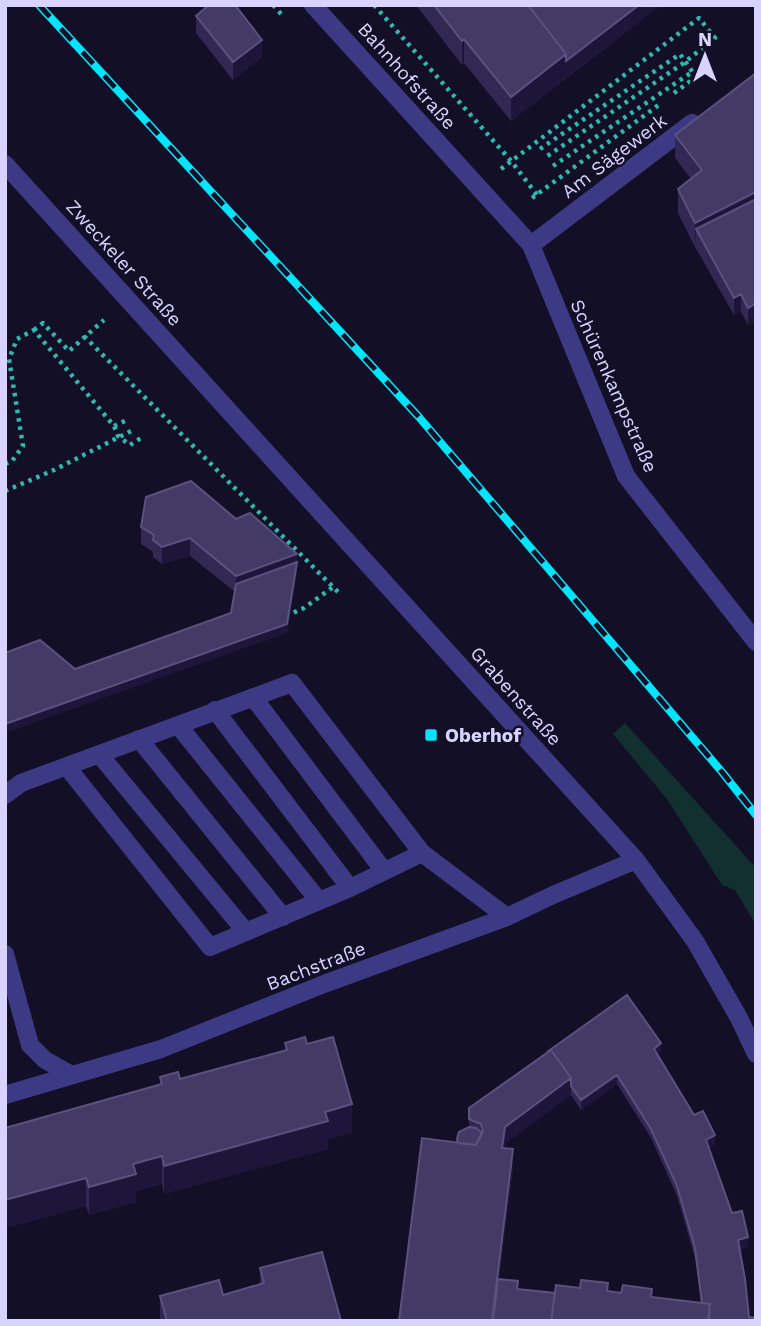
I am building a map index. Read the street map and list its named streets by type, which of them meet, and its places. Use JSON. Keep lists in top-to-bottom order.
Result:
{
  "streets": {
    "street": [
      "Bahnhofstraße",
      "Am Sägewerk",
      "Zweckeler Straße",
      "Schürenkampstraße",
      "Grabenstraße",
      "Bachstraße"
    ]
  },
  "crossings": [
    ["Bahnhofstraße", "Schürenkampstraße"],
    ["Am Sägewerk", "Schürenkampstraße"],
    ["Zweckeler Straße", "Grabenstraße"],
    ["Grabenstraße", "Bachstraße"]
  ],
  "places": {
    "transit": ["Oberhof"]
  },
  "north": "top"
}
